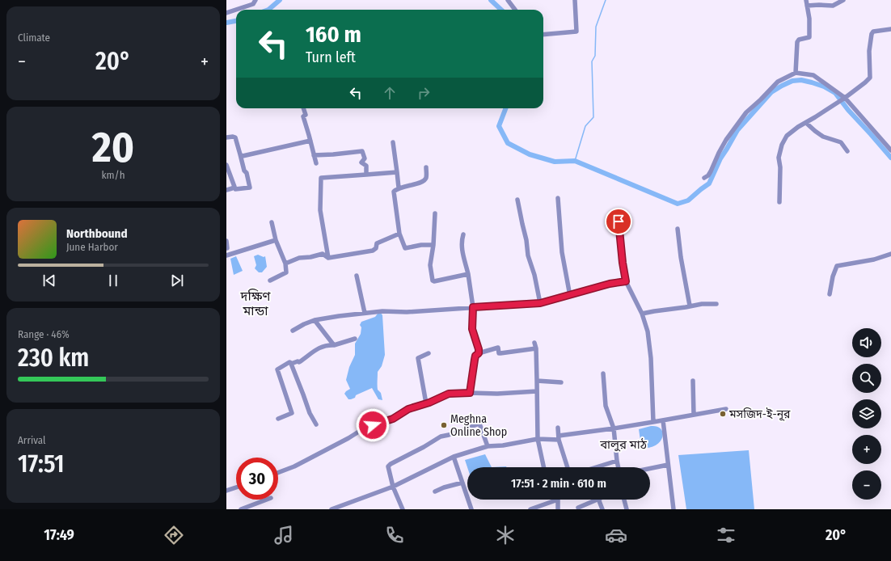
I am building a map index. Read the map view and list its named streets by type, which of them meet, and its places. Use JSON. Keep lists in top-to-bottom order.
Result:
{
  "districts": ["দক্ষিণ মান্ডা", "বালুর মাঠ"],
  "places": ["মসজিদ-ই-নূর", "Meghna Online Shop"],
  "page": {
    "tile": [
      "Climate",
      ["20", "km/h"],
      ["Range · 46%", "230 km"],
      ["Arrival", "17:51"]
    ],
    "turn": ["160 m", "Turn left"],
    "heat": ["−", "20°", "+"],
    "song": ["Northbound", "June Harbor"],
    "map_buttons": ["+", "−"],
    "limit": "30",
    "trip": "17:51 · 2 min · 610 m",
    "tabs": ["17:49", "20°"]
  }
}
